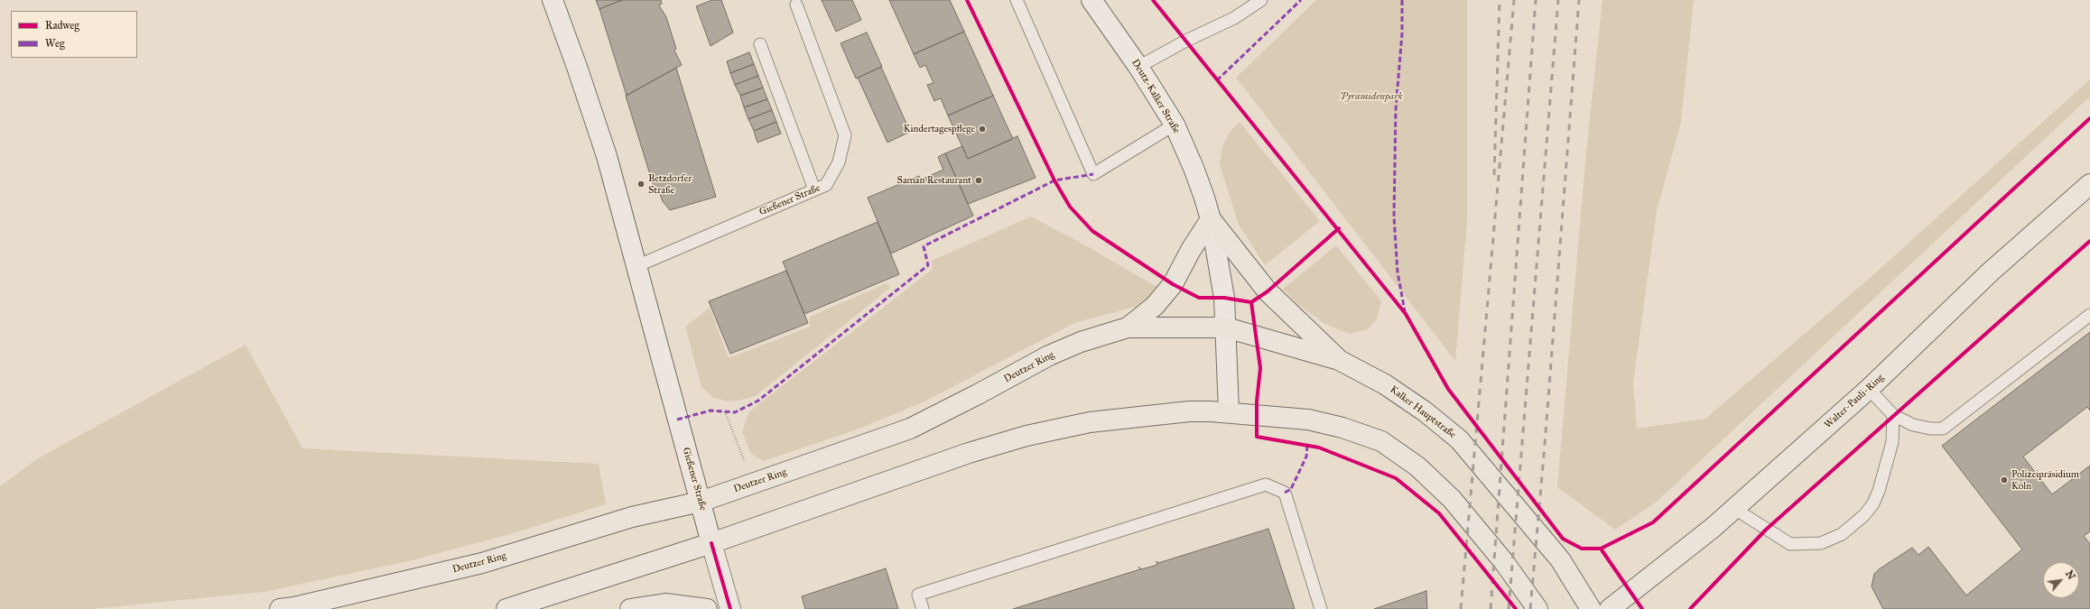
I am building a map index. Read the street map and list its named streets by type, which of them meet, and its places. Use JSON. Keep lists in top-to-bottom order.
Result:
{
  "streets": {
    "main road": ["Deutzer Ring", "Walter-Pauli-Ring", "Kalker Hauptstraße"],
    "street": ["Deutz-Kalker Straße", "Gießener Straße"]
  },
  "crossings": [
    ["Deutz-Kalker Straße", "Deutzer Ring"],
    ["Deutz-Kalker Straße", "Kalker Hauptstraße"],
    ["Gießener Straße", "Deutzer Ring"],
    ["Deutzer Ring", "Kalker Hauptstraße"]
  ],
  "parks": ["Pyramidenpark"],
  "places": [
    "Kindertagespflege",
    "Saman Restaurant",
    "Betzdorfer Straße",
    "Polizeipräsidium Köln"
  ],
  "legend": ["Radweg", "Weg"],
  "north": "top right"
}
